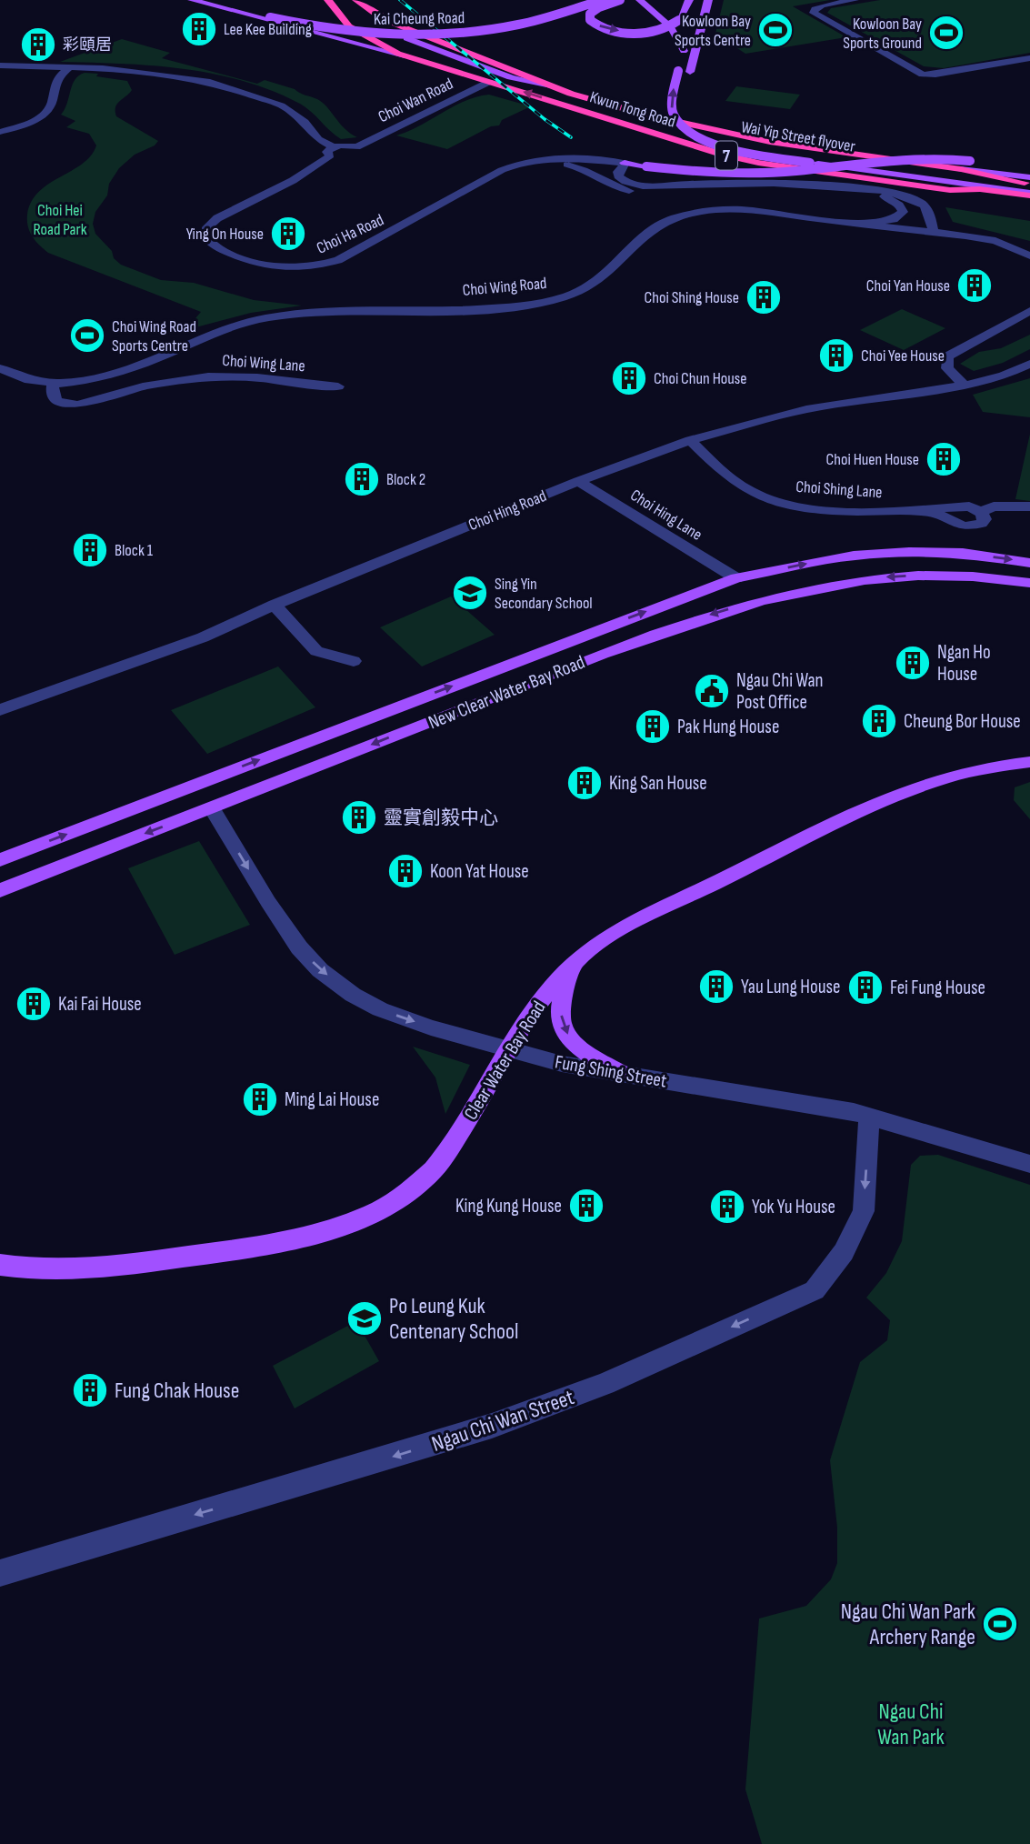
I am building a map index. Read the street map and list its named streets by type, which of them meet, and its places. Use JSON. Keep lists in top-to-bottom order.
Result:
{
  "streets": {
    "highway": ["Kwun Tong Road", "7"],
    "main road": [
      "Kai Cheung Road",
      "Wai Yip Street flyover",
      "New Clear Water Bay Road",
      "Clear Water Bay Road"
    ],
    "street": [
      "Choi Wan Road",
      "Choi Ha Road",
      "Choi Wing Road",
      "Choi Wing Lane",
      "Choi Shing Lane",
      "Choi Hing Road",
      "Choi Hing Lane",
      "Fung Shing Street",
      "Ngau Chi Wan Street"
    ]
  },
  "crossings": [
    ["Choi Wan Road", "Kwun Tong Road"],
    ["Choi Wan Road", "Choi Ha Road"],
    ["Kwun Tong Road", "Wai Yip Street flyover"],
    ["Choi Wing Road", "Choi Wing Lane"],
    ["Choi Shing Lane", "Choi Hing Road"],
    ["Choi Hing Road", "Choi Hing Lane"],
    ["Choi Hing Lane", "New Clear Water Bay Road"],
    ["New Clear Water Bay Road", "Fung Shing Street"],
    ["Clear Water Bay Road", "Fung Shing Street"],
    ["Fung Shing Street", "Ngau Chi Wan Street"]
  ],
  "one_way": ["Fung Shing Street", "Ngau Chi Wan Street"],
  "parks": ["Choi Hei Road Park", "Ngau Chi Wan Park"],
  "places": {
    "building": [
      "Lee Kee Building",
      "彩頤居",
      "Ying On House",
      "Choi Yan House",
      "Choi Shing House",
      "Choi Yee House",
      "Choi Chun House",
      "Choi Huen House",
      "Block 2",
      "Block 1",
      "Ngan Ho House",
      "Cheung Bor House",
      "Pak Hung House",
      "King San House",
      "靈實創毅中心",
      "Koon Yat House",
      "Yau Lung House",
      "Fei Fung House",
      "Kai Fai House",
      "Ming Lai House",
      "King Kung House",
      "Yok Yu House",
      "Fung Chak House"
    ],
    "sports": [
      "Kowloon Bay Sports Centre",
      "Kowloon Bay Sports Ground",
      "Choi Wing Road Sports Centre",
      "Ngau Chi Wan Park Archery Range"
    ],
    "school or university": ["Sing Yin Secondary School", "Po Leung Kuk Centenary School"],
    "public building": ["Ngau Chi Wan Post Office"]
  }
}
